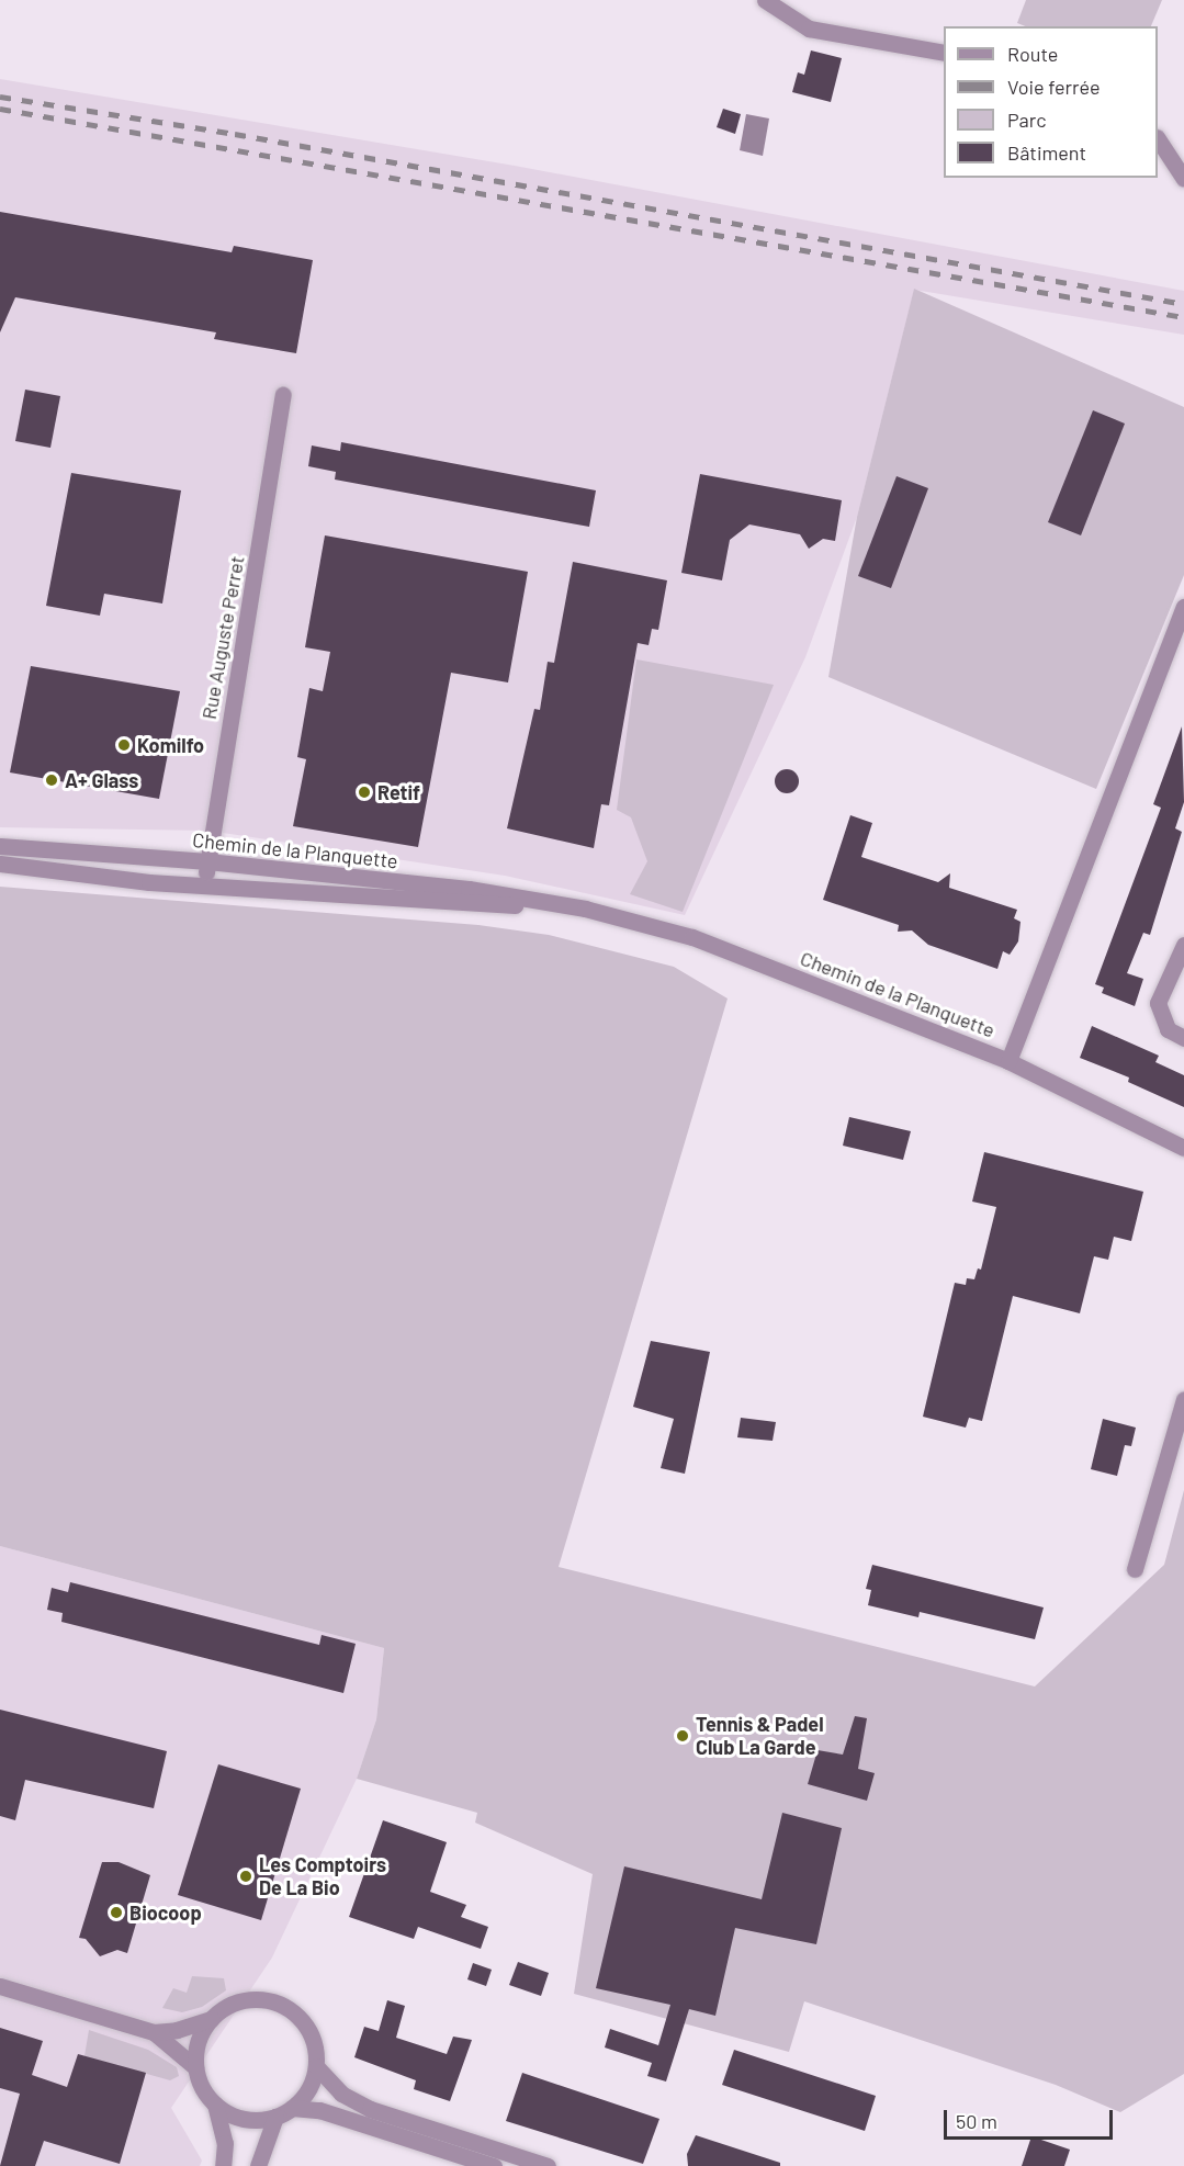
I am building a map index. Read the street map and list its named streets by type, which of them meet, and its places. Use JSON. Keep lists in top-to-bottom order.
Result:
{
  "streets": {
    "street": ["Rue Auguste Perret", "Chemin de la Planquette"]
  },
  "crossings": [
    ["Rue Auguste Perret", "Chemin de la Planquette"]
  ],
  "places": [
    "Komilfo",
    "A+ Glass",
    "Retif",
    "Tennis & Padel Club La Garde",
    "Les Comptoirs De La Bio",
    "Biocoop"
  ],
  "legend": [
    "Route",
    "Voie ferrée",
    "Parc",
    "Bâtiment"
  ],
  "scale_bar": "50 m"
}
